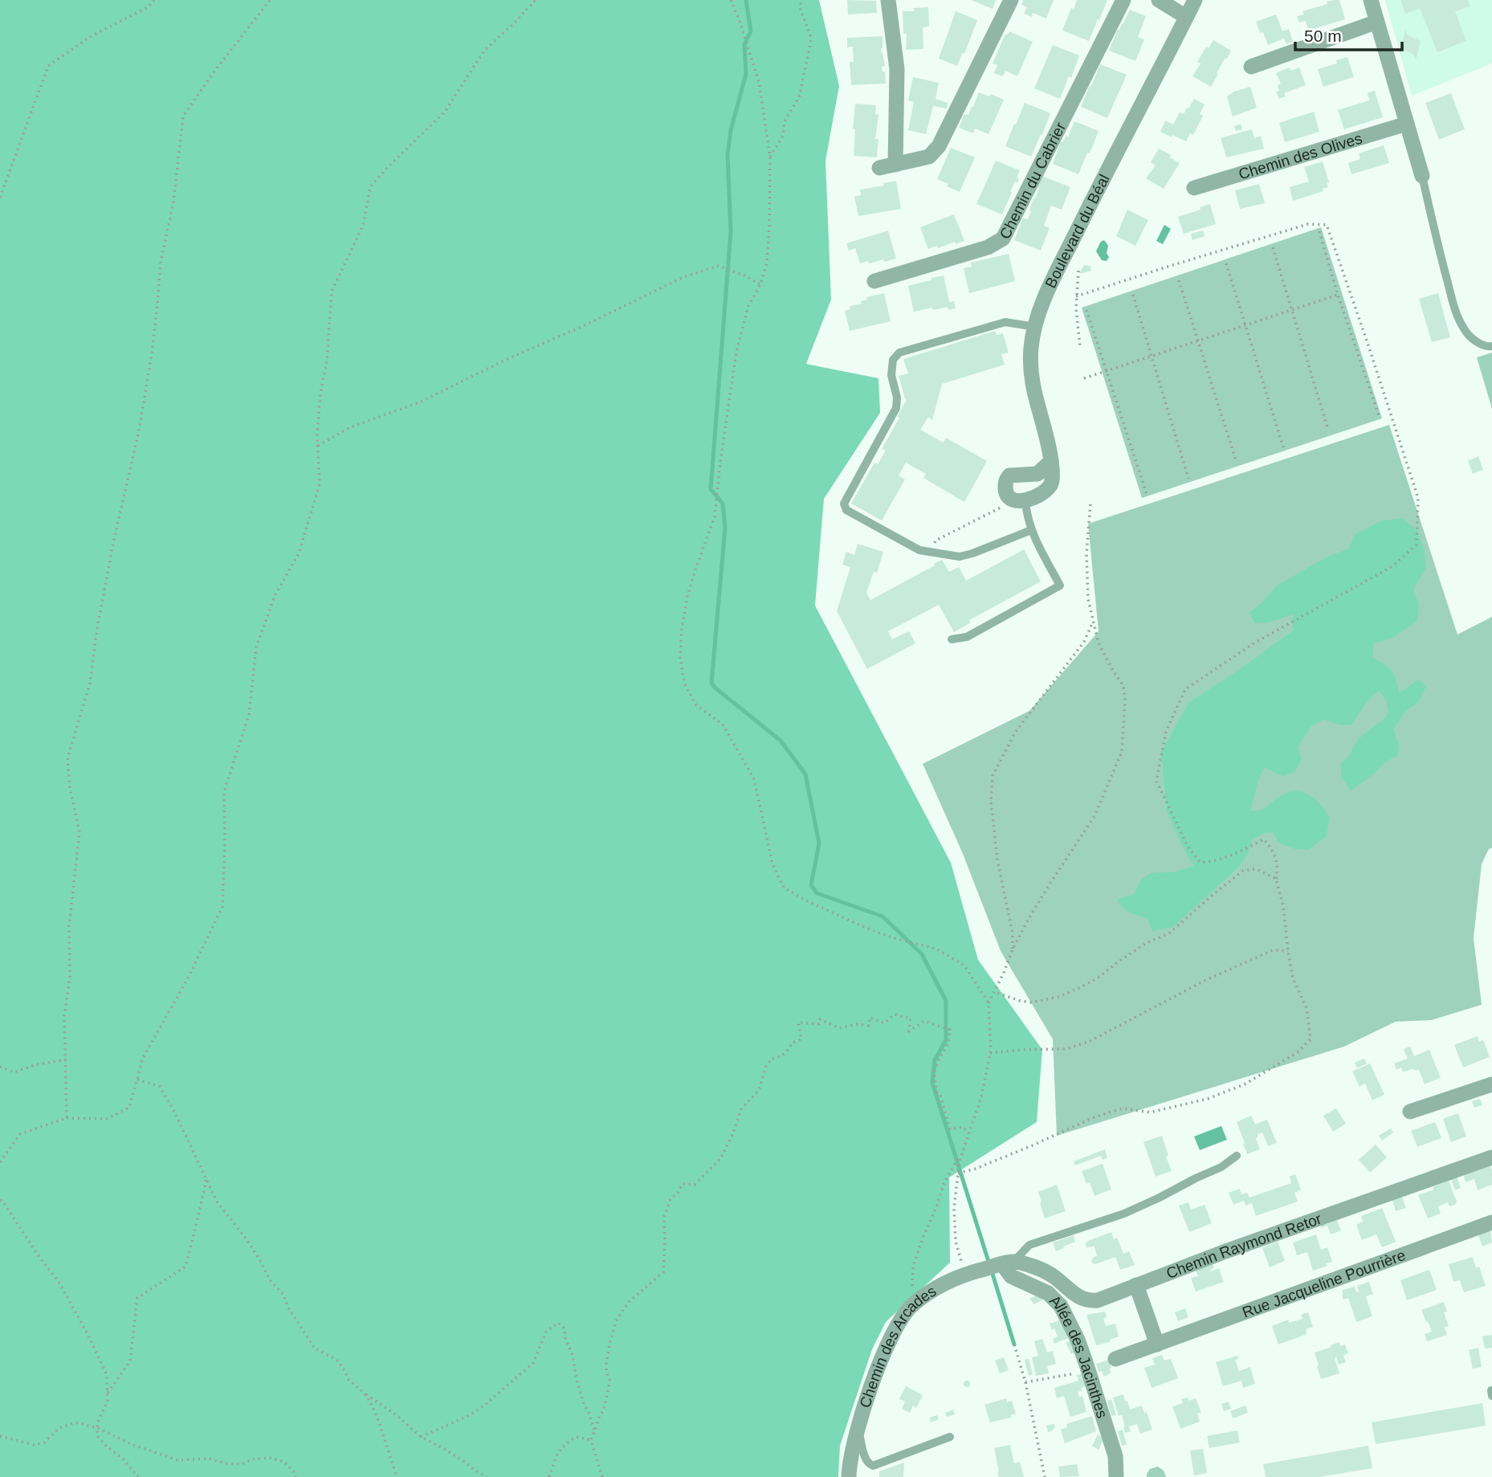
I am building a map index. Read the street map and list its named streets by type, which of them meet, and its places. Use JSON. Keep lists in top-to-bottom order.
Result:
{
  "streets": {
    "street": [
      "Chemin des Olives",
      "Chemin du Cabrier",
      "Boulevard du Béal",
      "Chemin Raymond Retor",
      "Rue Jacqueline Pourrière",
      "Chemin des Arcades",
      "Allée des Jacinthes"
    ]
  },
  "crossings": [
    ["Chemin Raymond Retor", "Chemin des Arcades"],
    ["Chemin Raymond Retor", "Allée des Jacinthes"],
    ["Chemin des Arcades", "Allée des Jacinthes"]
  ],
  "scale_bar": "50 m"
}
